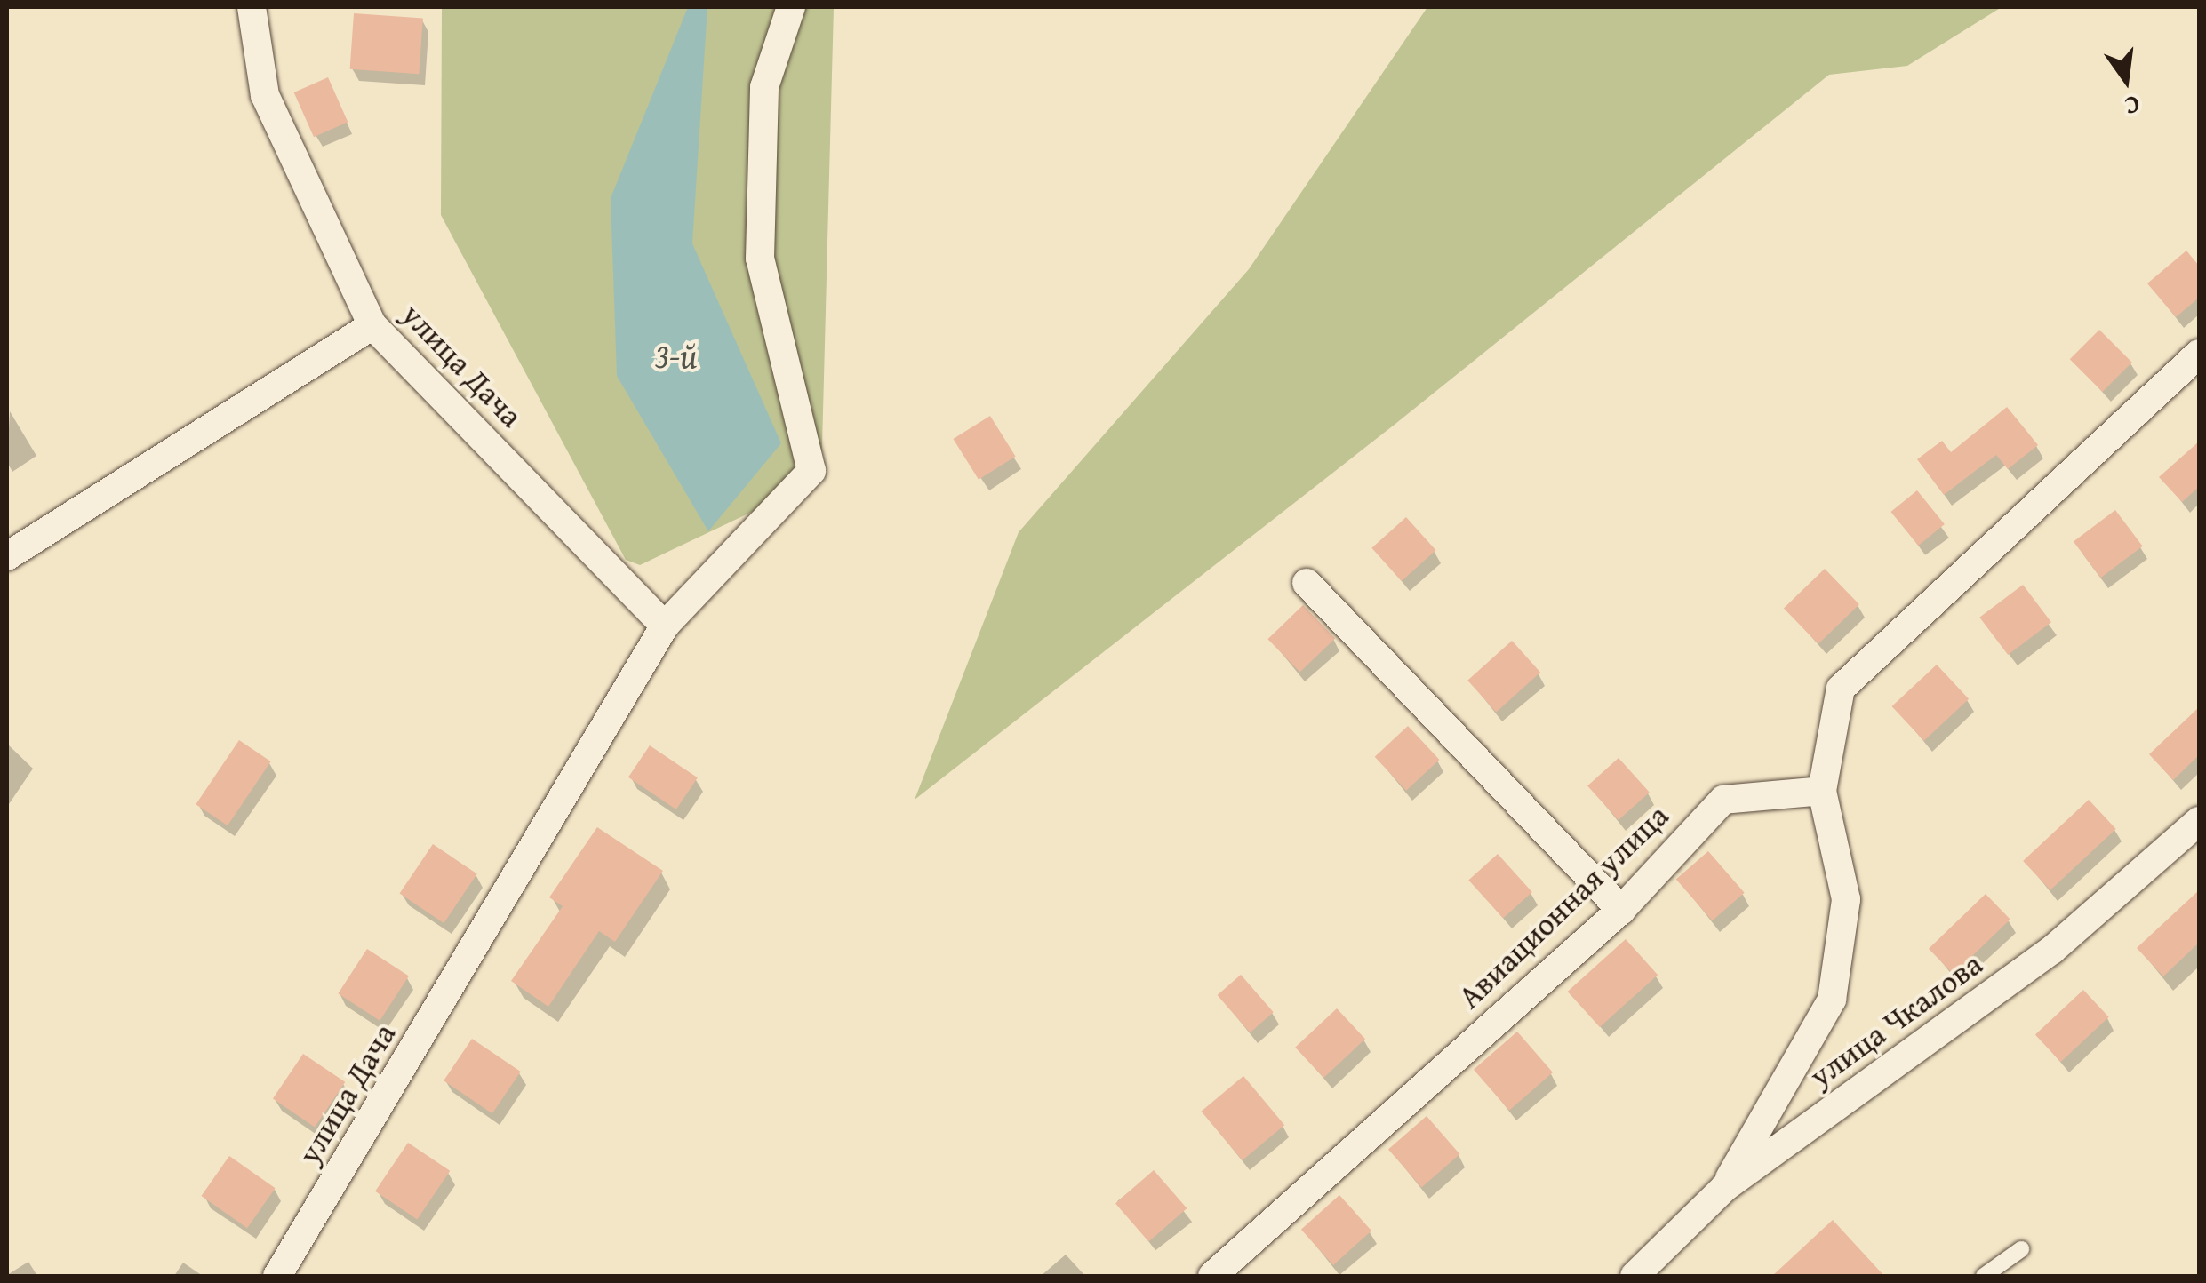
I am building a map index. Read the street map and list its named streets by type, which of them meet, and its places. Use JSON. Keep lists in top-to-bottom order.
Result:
{
  "streets": {
    "street": ["улица Дача", "Авиационная улица", "улица Чкалова"]
  },
  "water": ["3-й"],
  "north": "bottom"
}
